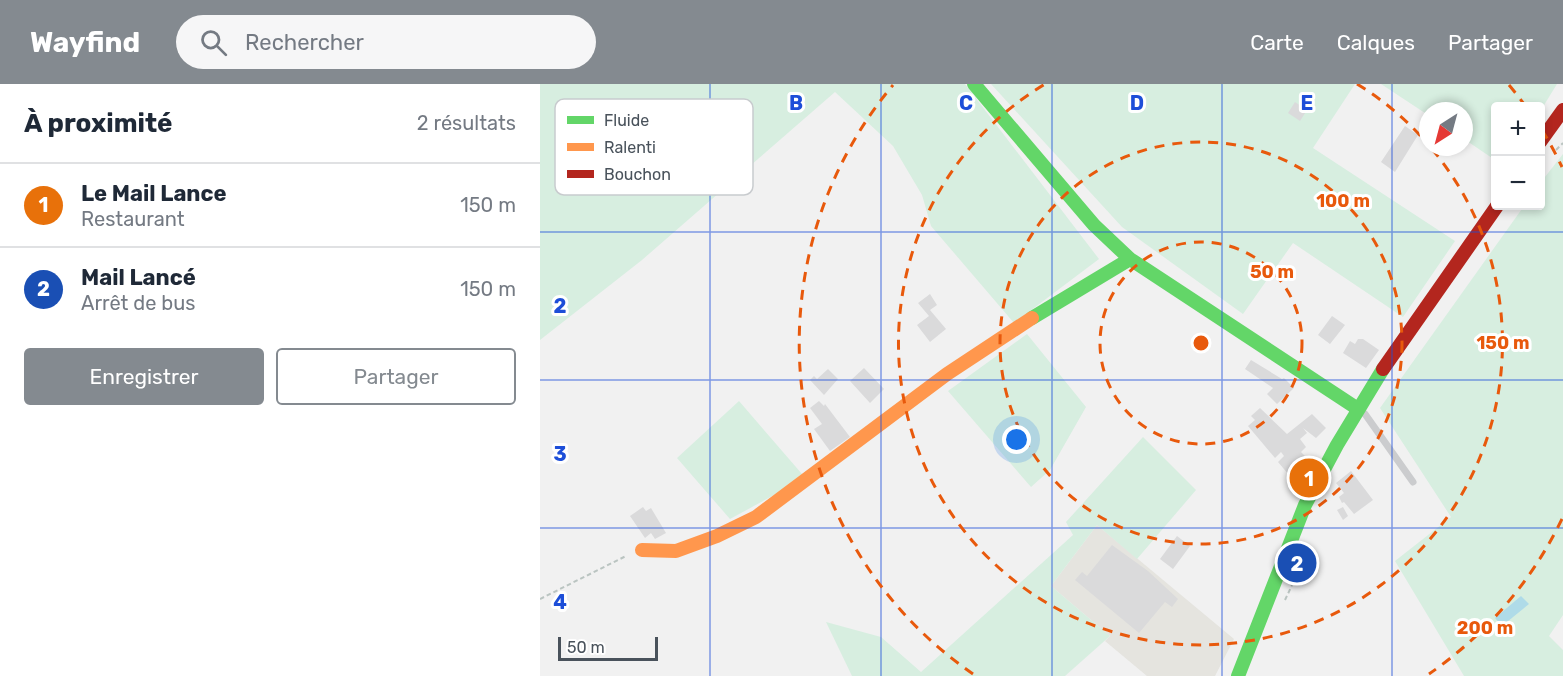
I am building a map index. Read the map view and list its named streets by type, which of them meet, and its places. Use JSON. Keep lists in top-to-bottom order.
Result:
{
  "legend": ["Fluide", "Ralenti", "Bouchon"],
  "scale_bar": "50 m",
  "north": "bottom left",
  "page": {
    "header": "Wayfind",
    "search": "Rechercher",
    "nav": ["Carte", "Calques", "Partager"],
    "heading": ["À proximité", "2 résultats"],
    "map_buttons": ["+", "−"],
    "list": [
      {
        "mark": "1",
        "name": "Le Mail Lance",
        "note": "Restaurant",
        "value": "150 m"
      },
      {
        "mark": "2",
        "name": "Mail Lancé",
        "note": "Arrêt de bus",
        "value": "150 m"
      }
    ],
    "buttons": ["Enregistrer", "Partager"],
    "pins": ["1", "2"],
    "scale": "50 m"
  },
  "grid": {
    "columns": [
      "B",
      "C",
      "D",
      "E"
    ],
    "rows": ["2", "3", "4"]
  },
  "rings": [
    "100 m",
    "50 m",
    "150 m",
    "200 m"
  ]
}
